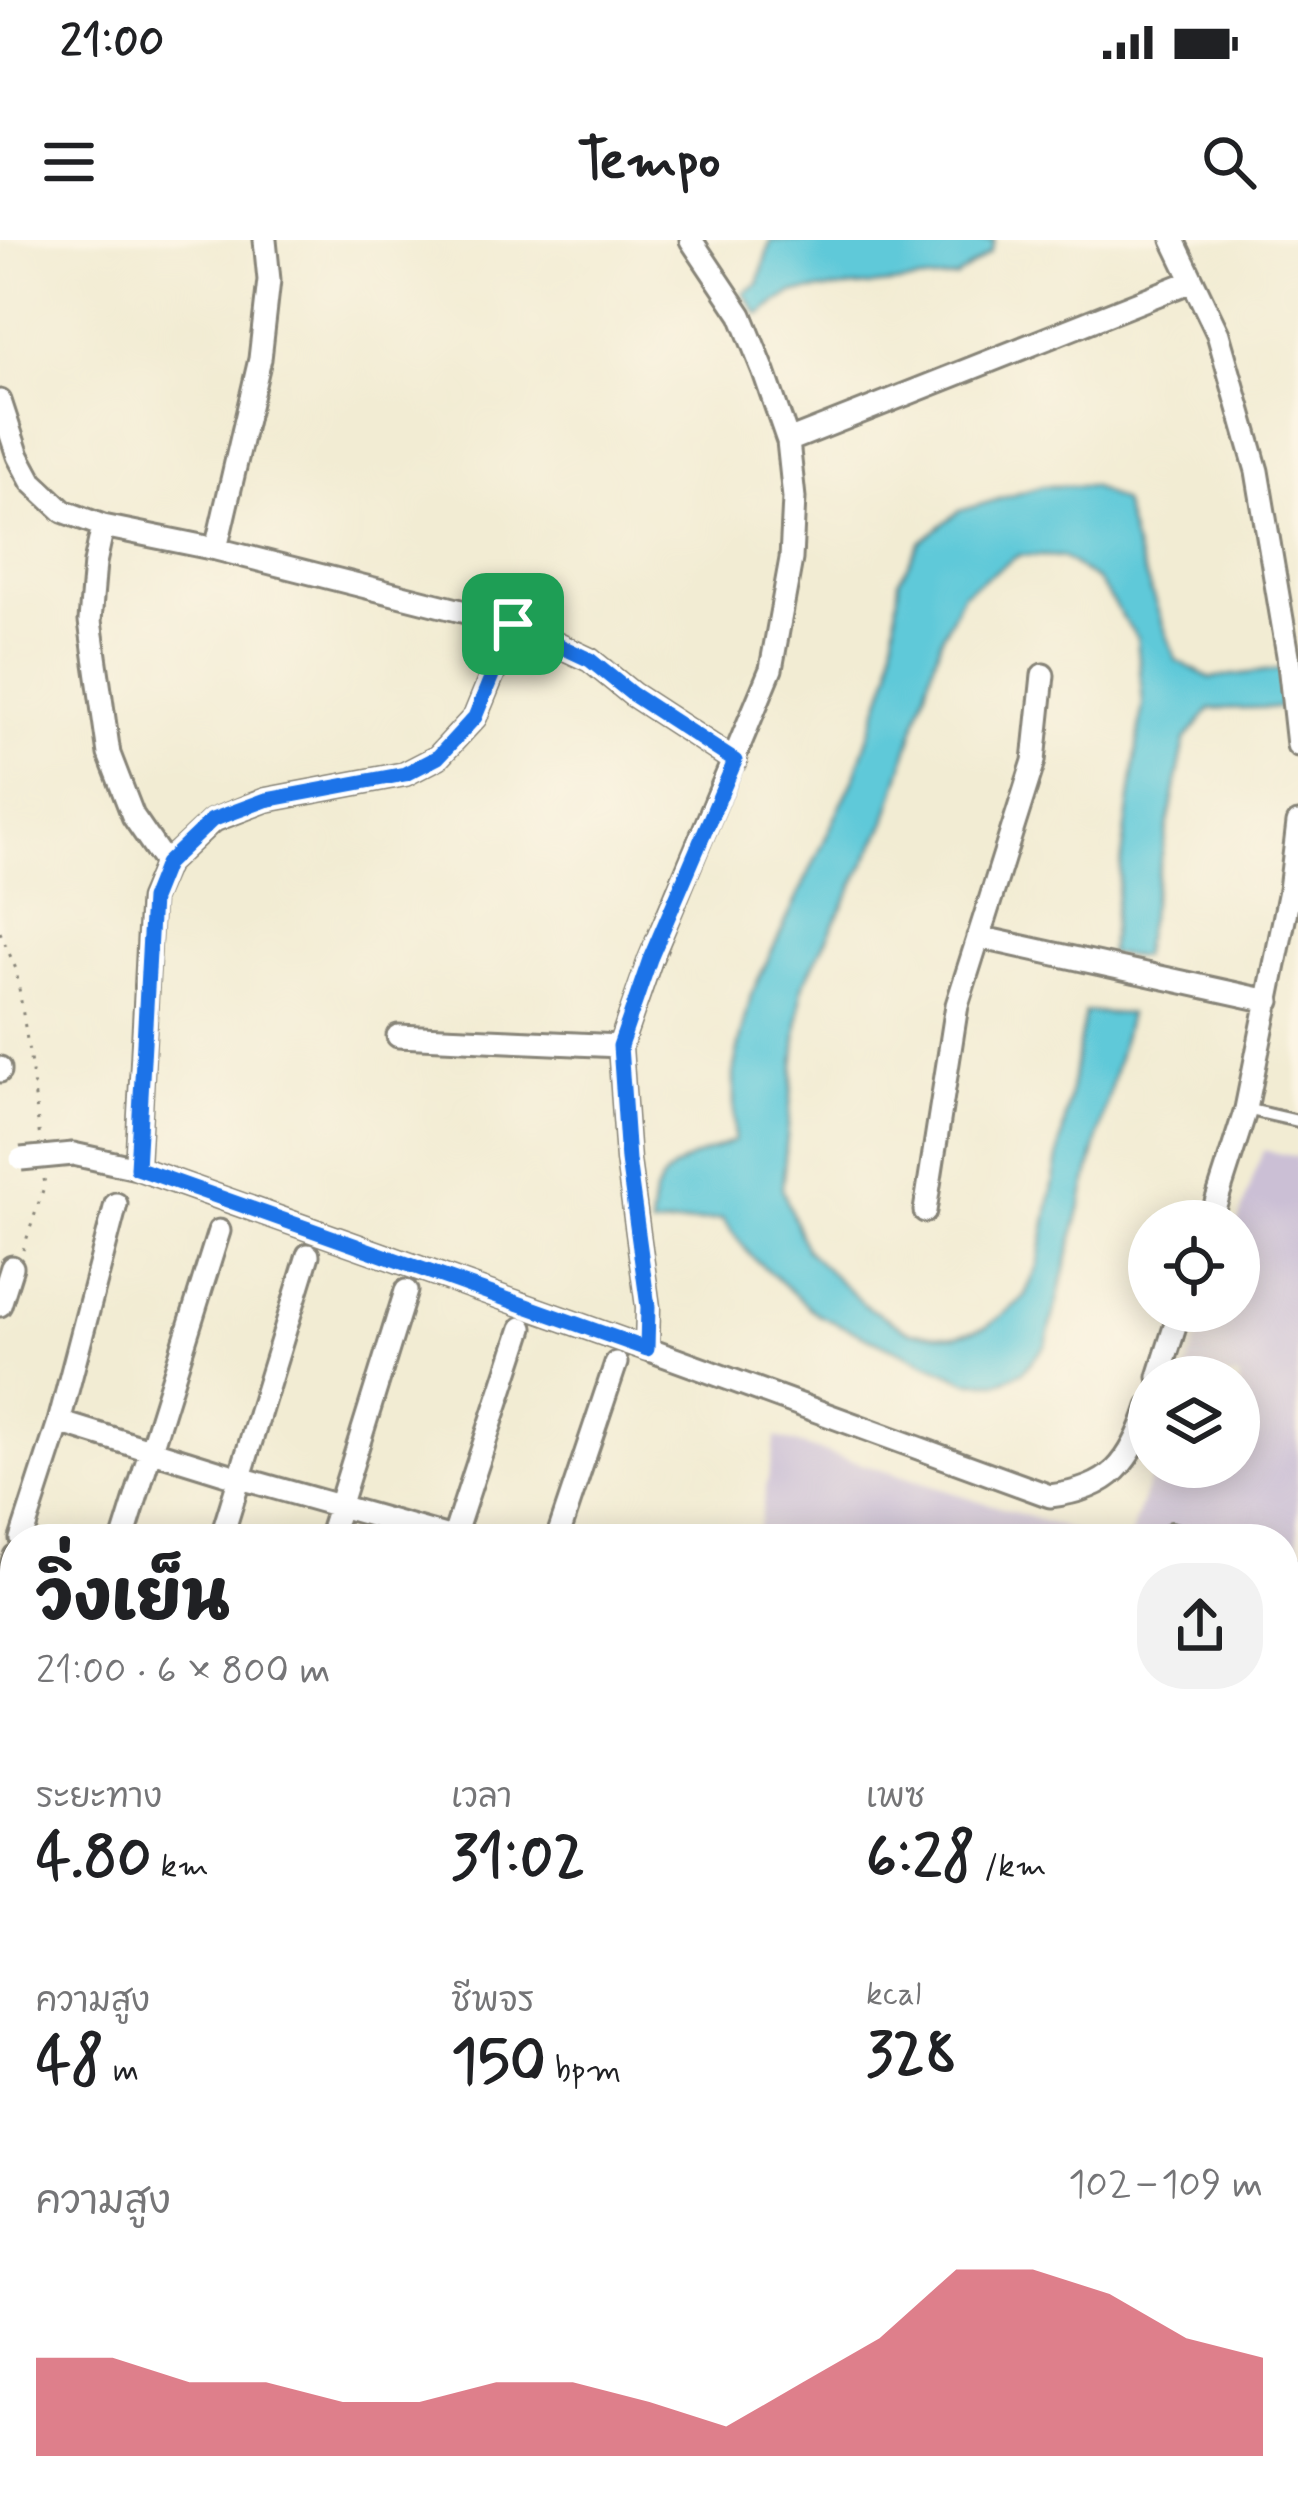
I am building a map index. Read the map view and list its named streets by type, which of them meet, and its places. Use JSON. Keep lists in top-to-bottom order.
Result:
{
  "page": {
    "status": "21:00",
    "header": "Tempo",
    "heading": ["วิ่งเย็น", "21:00 · 6 × 800 m"],
    "stats": [
      ["ระยะทาง", "4.80 km"],
      ["เวลา", "31:02"],
      ["เพซ", "6:28 /km"],
      ["ความสูง", "48 m"],
      ["ชีพจร", "150 bpm"],
      ["kcal", "328"]
    ],
    "chart": ["ความสูง", "102–109 m"]
  }
}
